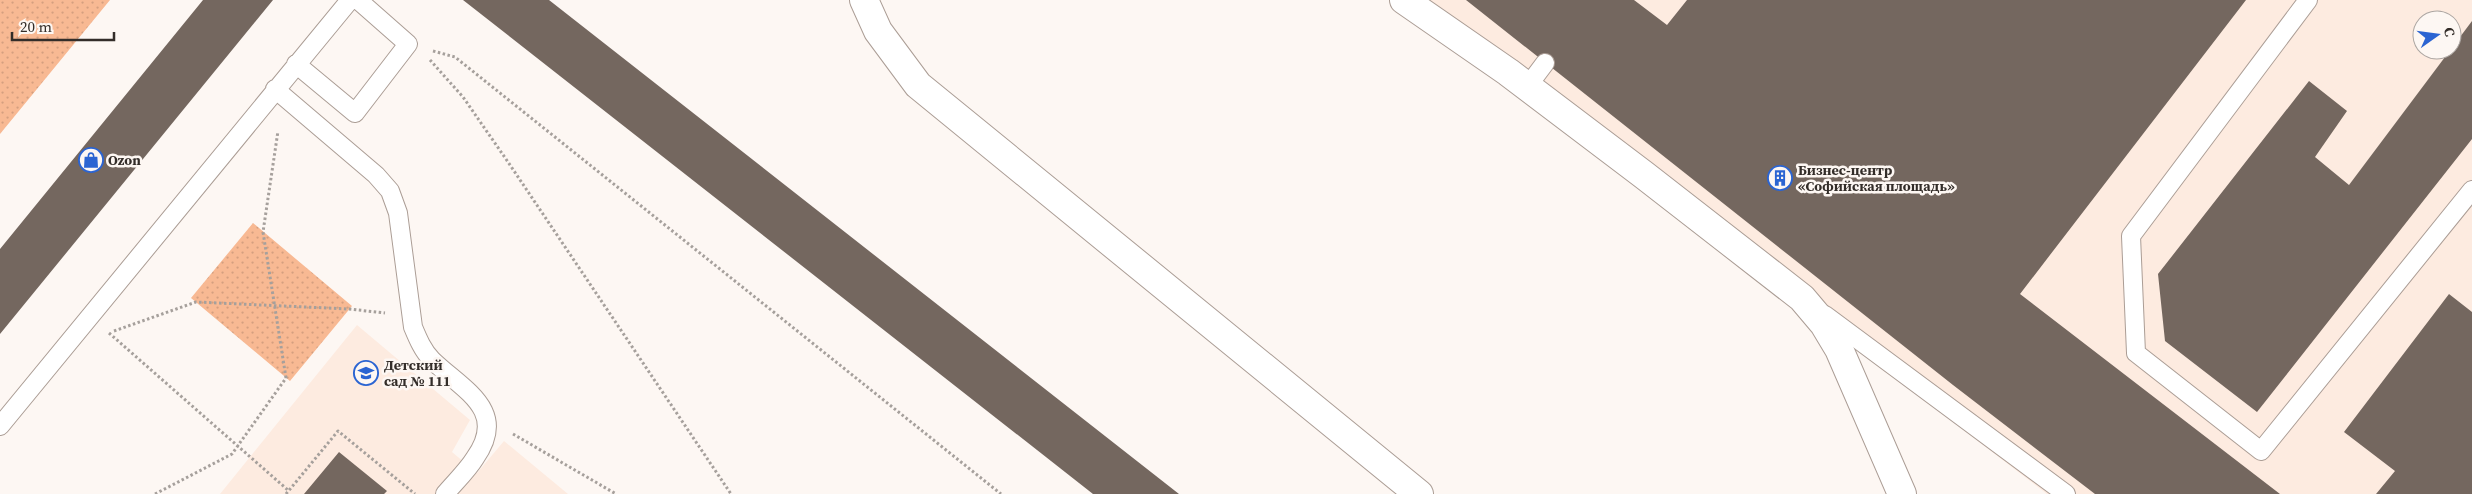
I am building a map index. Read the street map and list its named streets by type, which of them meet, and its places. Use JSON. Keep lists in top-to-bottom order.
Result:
{
  "places": {
    "shop": ["Ozon"],
    "building": ["Бизнес-центр «Софийская площадь»"],
    "school or university": ["Детский сад № 111"]
  },
  "scale_bar": "20 m",
  "north": "right"
}
